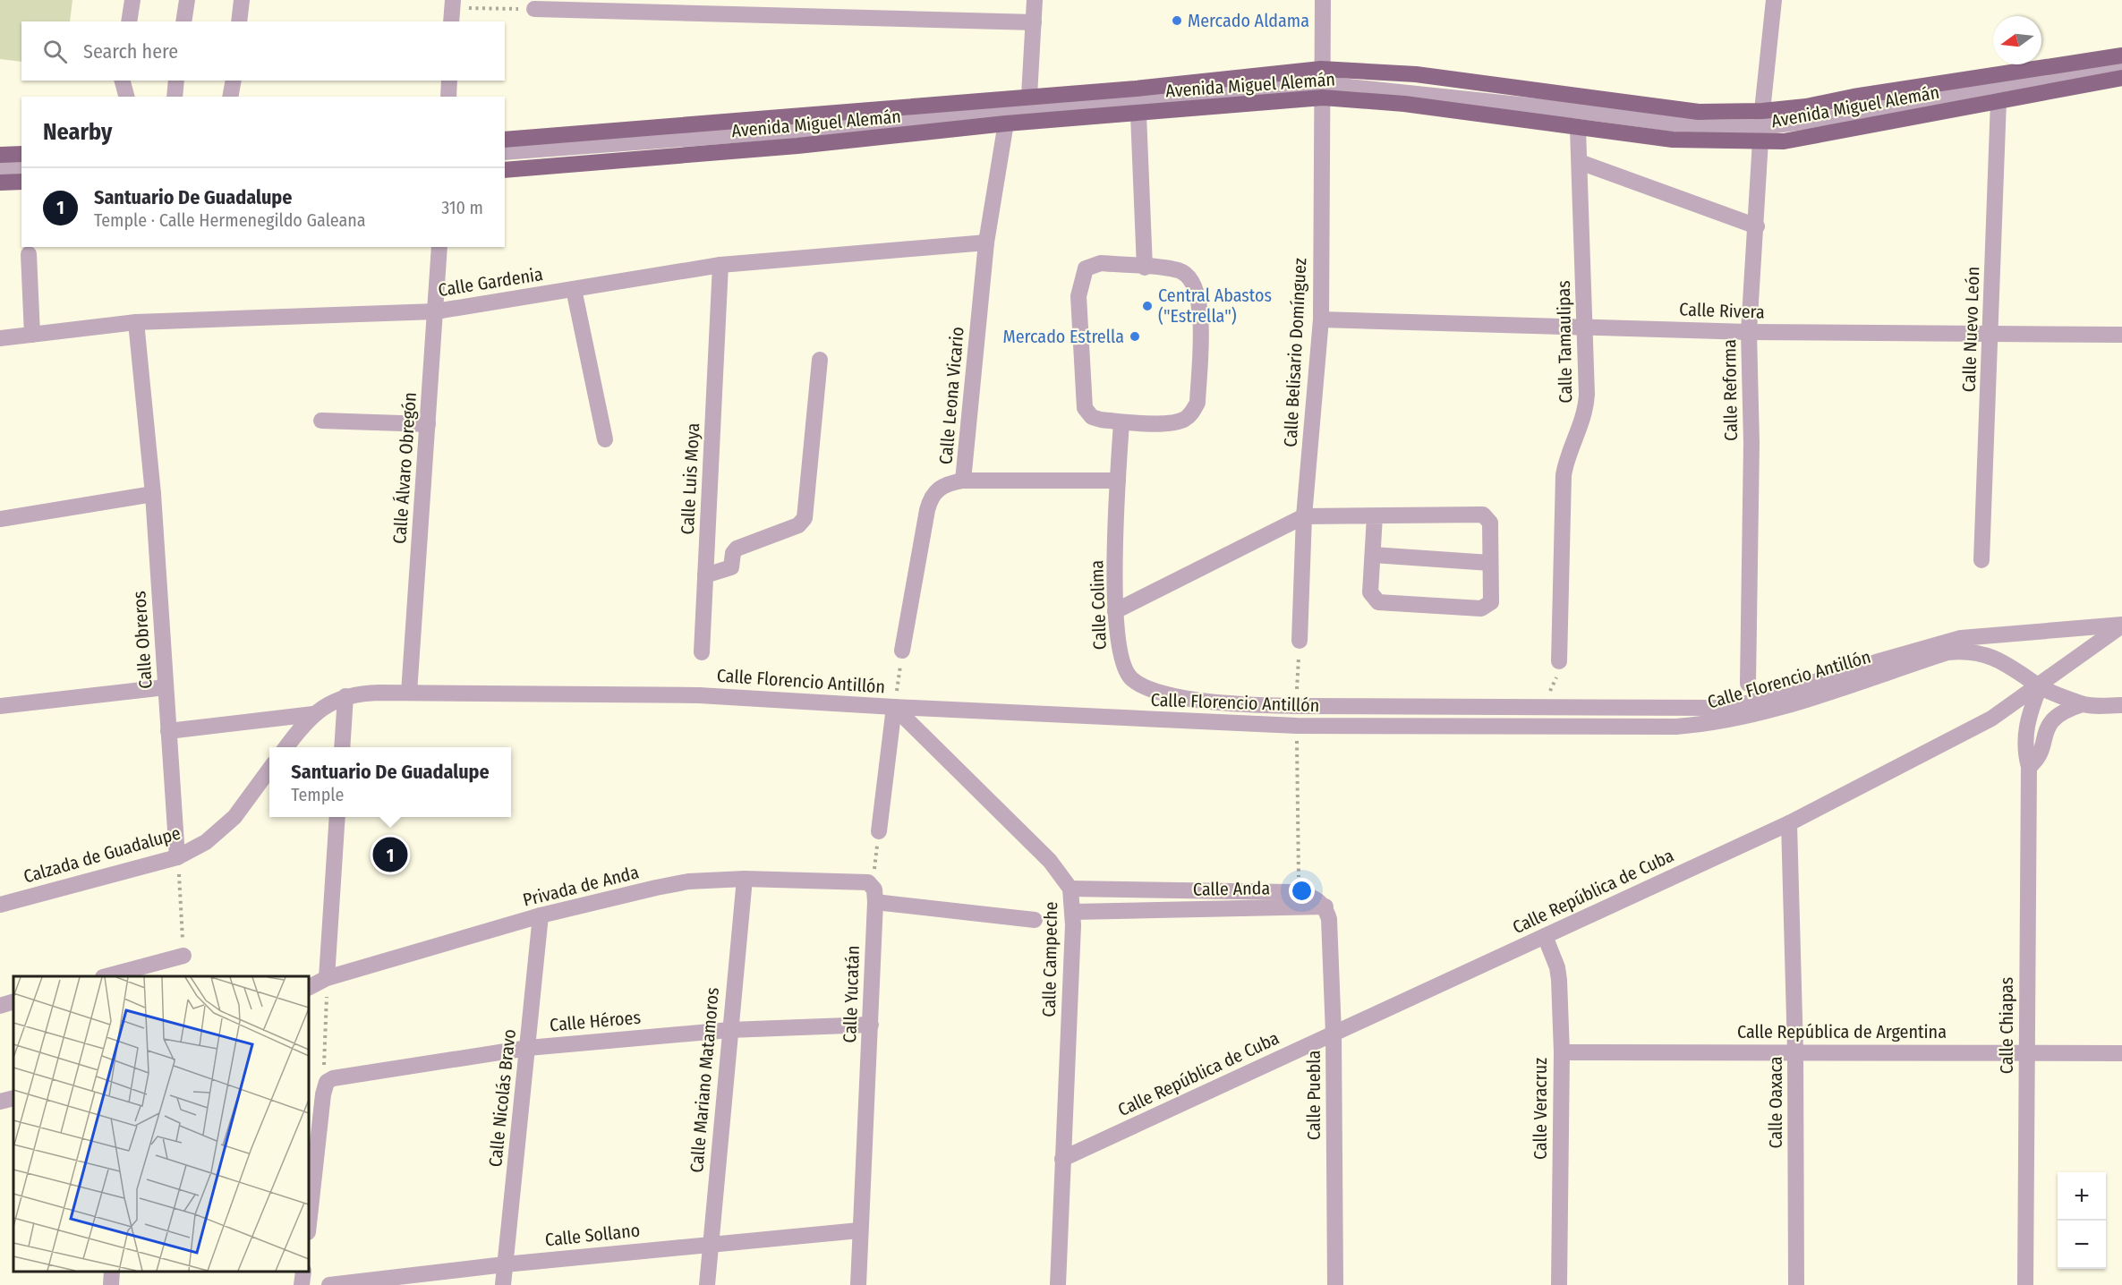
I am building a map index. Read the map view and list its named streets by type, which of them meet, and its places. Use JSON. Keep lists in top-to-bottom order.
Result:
{
  "streets": {
    "main road": ["Avenida Miguel Alemán"],
    "street": [
      "Calle Gardenia",
      "Calle Rivera",
      "Calle Nuevo León",
      "Calle Tamaulipas",
      "Calle Belisario Domínguez",
      "Calle Reforma",
      "Calle Leona Vicario",
      "Calle Álvaro Obregón",
      "Calle Luis Moya",
      "Calle Colima",
      "Calle Obreros",
      "Calle Florencio Antillón",
      "Calzada de Guadalupe",
      "Privada de Anda",
      "Calle Anda",
      "Calle República de Cuba",
      "Calle Campeche",
      "Calle Yucatán",
      "Calle Héroes",
      "Calle Chiapas",
      "Calle República de Argentina",
      "Calle Mariano Matamoros",
      "Calle Puebla",
      "Calle Nicolás Bravo",
      "Calle Oaxaca",
      "Calle Veracruz",
      "Calle Sollano"
    ]
  },
  "crossings": [
    ["Avenida Miguel Alemán", "Calle Nuevo León"],
    ["Avenida Miguel Alemán", "Calle Tamaulipas"],
    ["Avenida Miguel Alemán", "Calle Belisario Domínguez"],
    ["Avenida Miguel Alemán", "Calle Reforma"],
    ["Avenida Miguel Alemán", "Calle Leona Vicario"],
    ["Calle Gardenia", "Calle Leona Vicario"],
    ["Calle Gardenia", "Calle Álvaro Obregón"],
    ["Calle Gardenia", "Calle Luis Moya"],
    ["Calle Gardenia", "Calle Obreros"],
    ["Calle Rivera", "Calle Nuevo León"],
    ["Calle Rivera", "Calle Tamaulipas"],
    ["Calle Rivera", "Calle Belisario Domínguez"],
    ["Calle Rivera", "Calle Reforma"],
    ["Calle Álvaro Obregón", "Calle Florencio Antillón"],
    ["Calle Colima", "Calle Florencio Antillón"],
    ["Calle Obreros", "Calzada de Guadalupe"],
    ["Calle Florencio Antillón", "Calle República de Cuba"],
    ["Calle Florencio Antillón", "Calle Campeche"],
    ["Calle Florencio Antillón", "Calle Chiapas"],
    ["Privada de Anda", "Calle Yucatán"],
    ["Privada de Anda", "Calle Mariano Matamoros"],
    ["Privada de Anda", "Calle Nicolás Bravo"],
    ["Calle Anda", "Calle Campeche"],
    ["Calle Anda", "Calle Puebla"],
    ["Calle República de Cuba", "Calle Campeche"],
    ["Calle República de Cuba", "Calle Chiapas"],
    ["Calle República de Cuba", "Calle Puebla"],
    ["Calle República de Cuba", "Calle Oaxaca"],
    ["Calle República de Cuba", "Calle Veracruz"],
    ["Calle Yucatán", "Calle Héroes"],
    ["Calle Yucatán", "Calle Sollano"],
    ["Calle Héroes", "Calle Mariano Matamoros"],
    ["Calle Héroes", "Calle Nicolás Bravo"],
    ["Calle Chiapas", "Calle República de Argentina"],
    ["Calle República de Argentina", "Calle Oaxaca"],
    ["Calle República de Argentina", "Calle Veracruz"],
    ["Calle Mariano Matamoros", "Calle Sollano"],
    ["Calle Nicolás Bravo", "Calle Sollano"]
  ],
  "places": ["Mercado Aldama", "Central Abastos (\"Estrella\")", "Mercado Estrella"],
  "north": "left",
  "page": {
    "search": "Search here",
    "heading": "Nearby",
    "list": [
      {
        "mark": "1",
        "name": "Santuario De Guadalupe",
        "note": "Temple · Calle Hermenegildo Galeana",
        "value": "310 m"
      }
    ],
    "popup": ["Santuario De Guadalupe", "Temple"],
    "pins": "1",
    "map_buttons": ["+", "−"]
  }
}
